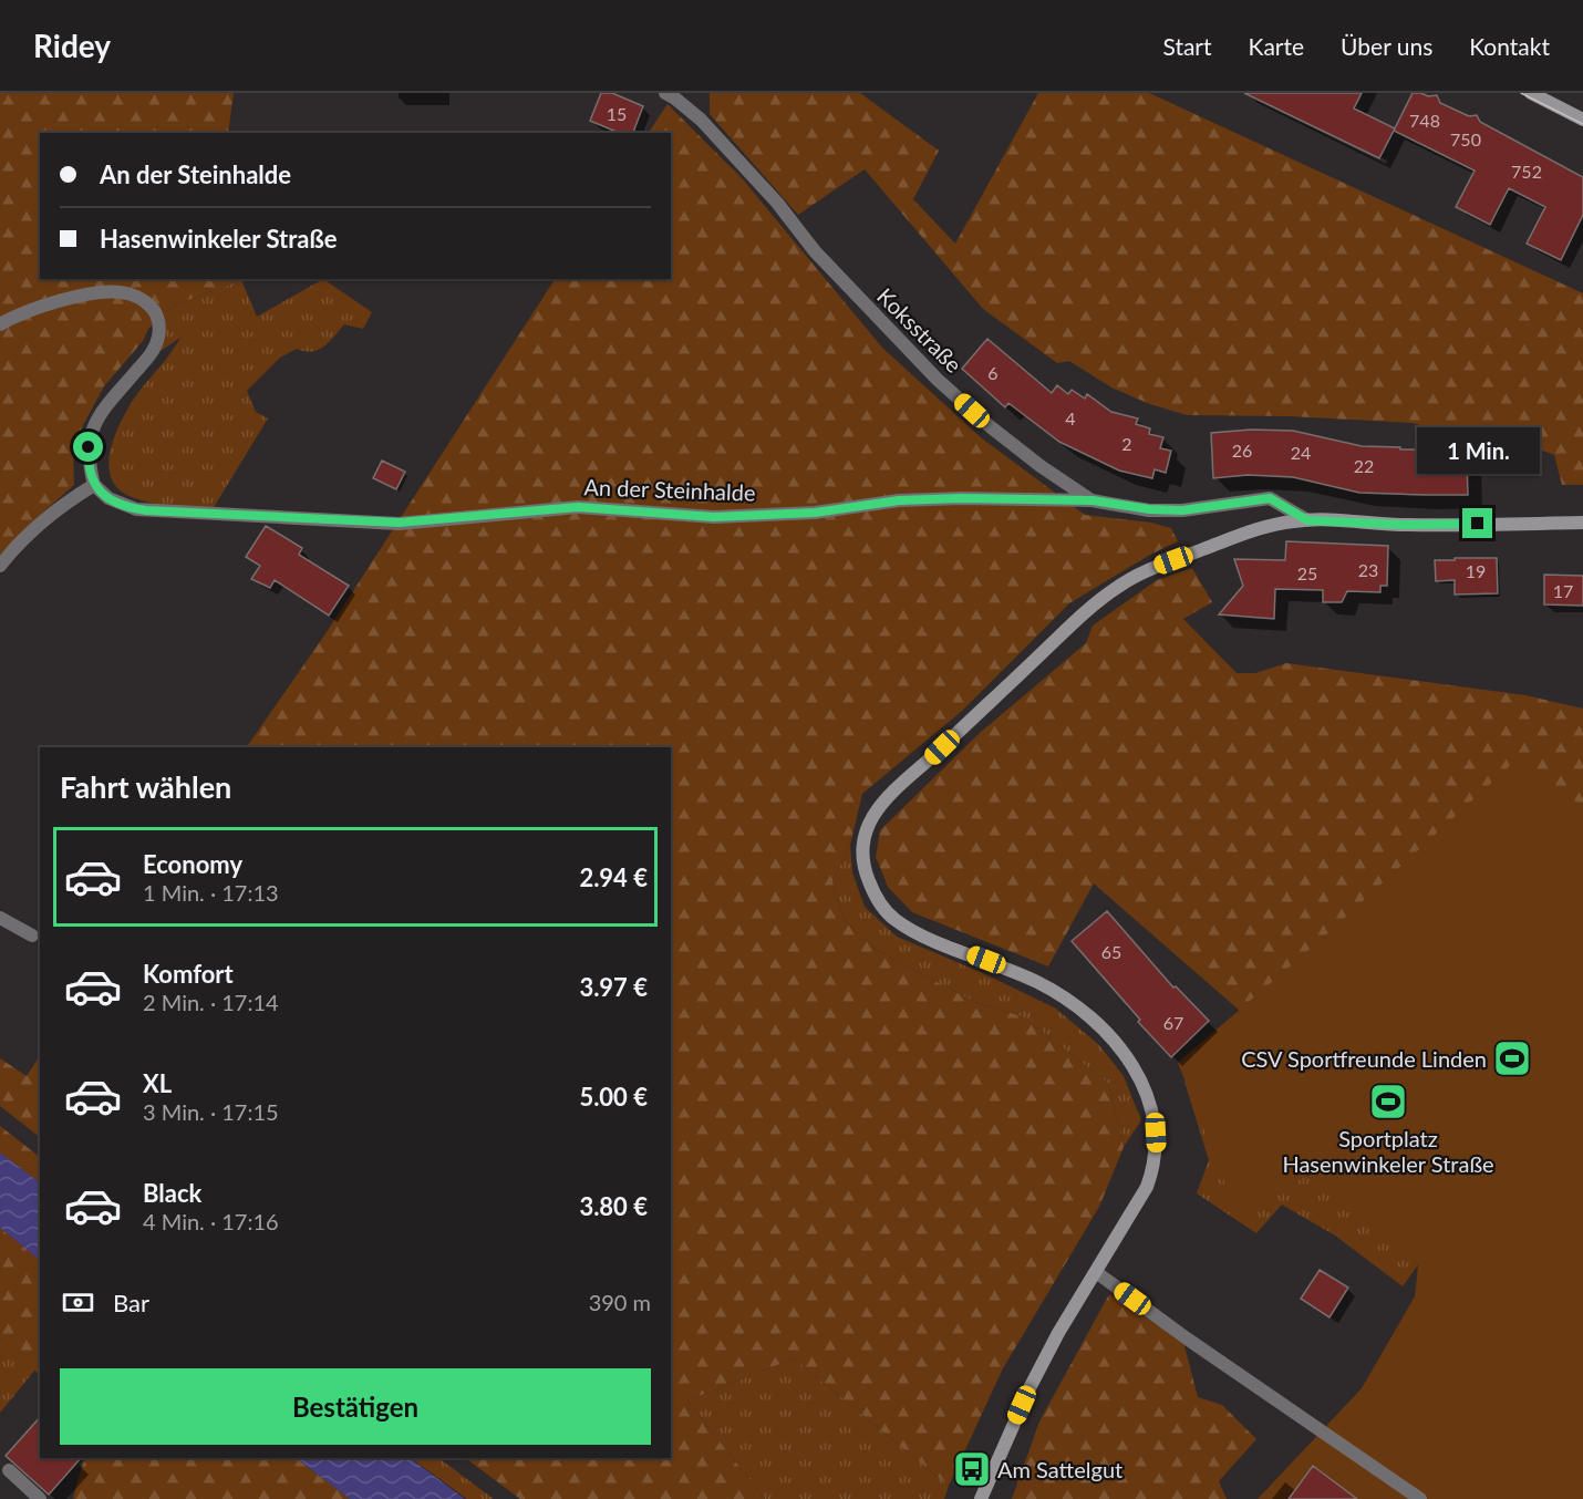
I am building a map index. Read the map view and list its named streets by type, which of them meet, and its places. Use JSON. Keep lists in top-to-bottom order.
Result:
{
  "streets": {
    "street": ["Koksstraße", "An der Steinhalde"]
  },
  "crossings": [
    ["Koksstraße", "An der Steinhalde"]
  ],
  "places": {
    "sports": ["CSV Sportfreunde Linden", "Sportplatz Hasenwinkeler Straße"],
    "bus stop": ["Am Sattelgut"]
  },
  "house_numbers": [
    "15",
    "748",
    "750",
    "752",
    "6",
    "4",
    "2",
    "26",
    "24",
    "22",
    "23",
    "19",
    "25",
    "17",
    "65",
    "67"
  ],
  "page": {
    "header": "Ridey",
    "nav": [
      "Start",
      "Karte",
      "Über uns",
      "Kontakt"
    ],
    "banner": ["An der Steinhalde", "Hasenwinkeler Straße"],
    "bubble": "1 Min.",
    "heading": "Fahrt wählen",
    "list": [
      {
        "name": "Economy",
        "note": "1 Min. · 17:13",
        "value": "2.94 €"
      },
      {
        "name": "Komfort",
        "note": "2 Min. · 17:14",
        "value": "3.97 €"
      },
      {
        "name": "XL",
        "note": "3 Min. · 17:15",
        "value": "5.00 €"
      },
      {
        "name": "Black",
        "note": "4 Min. · 17:16",
        "value": "3.80 €"
      }
    ],
    "pay": ["Bar", "390 m"],
    "buttons": "Bestätigen"
  }
}
